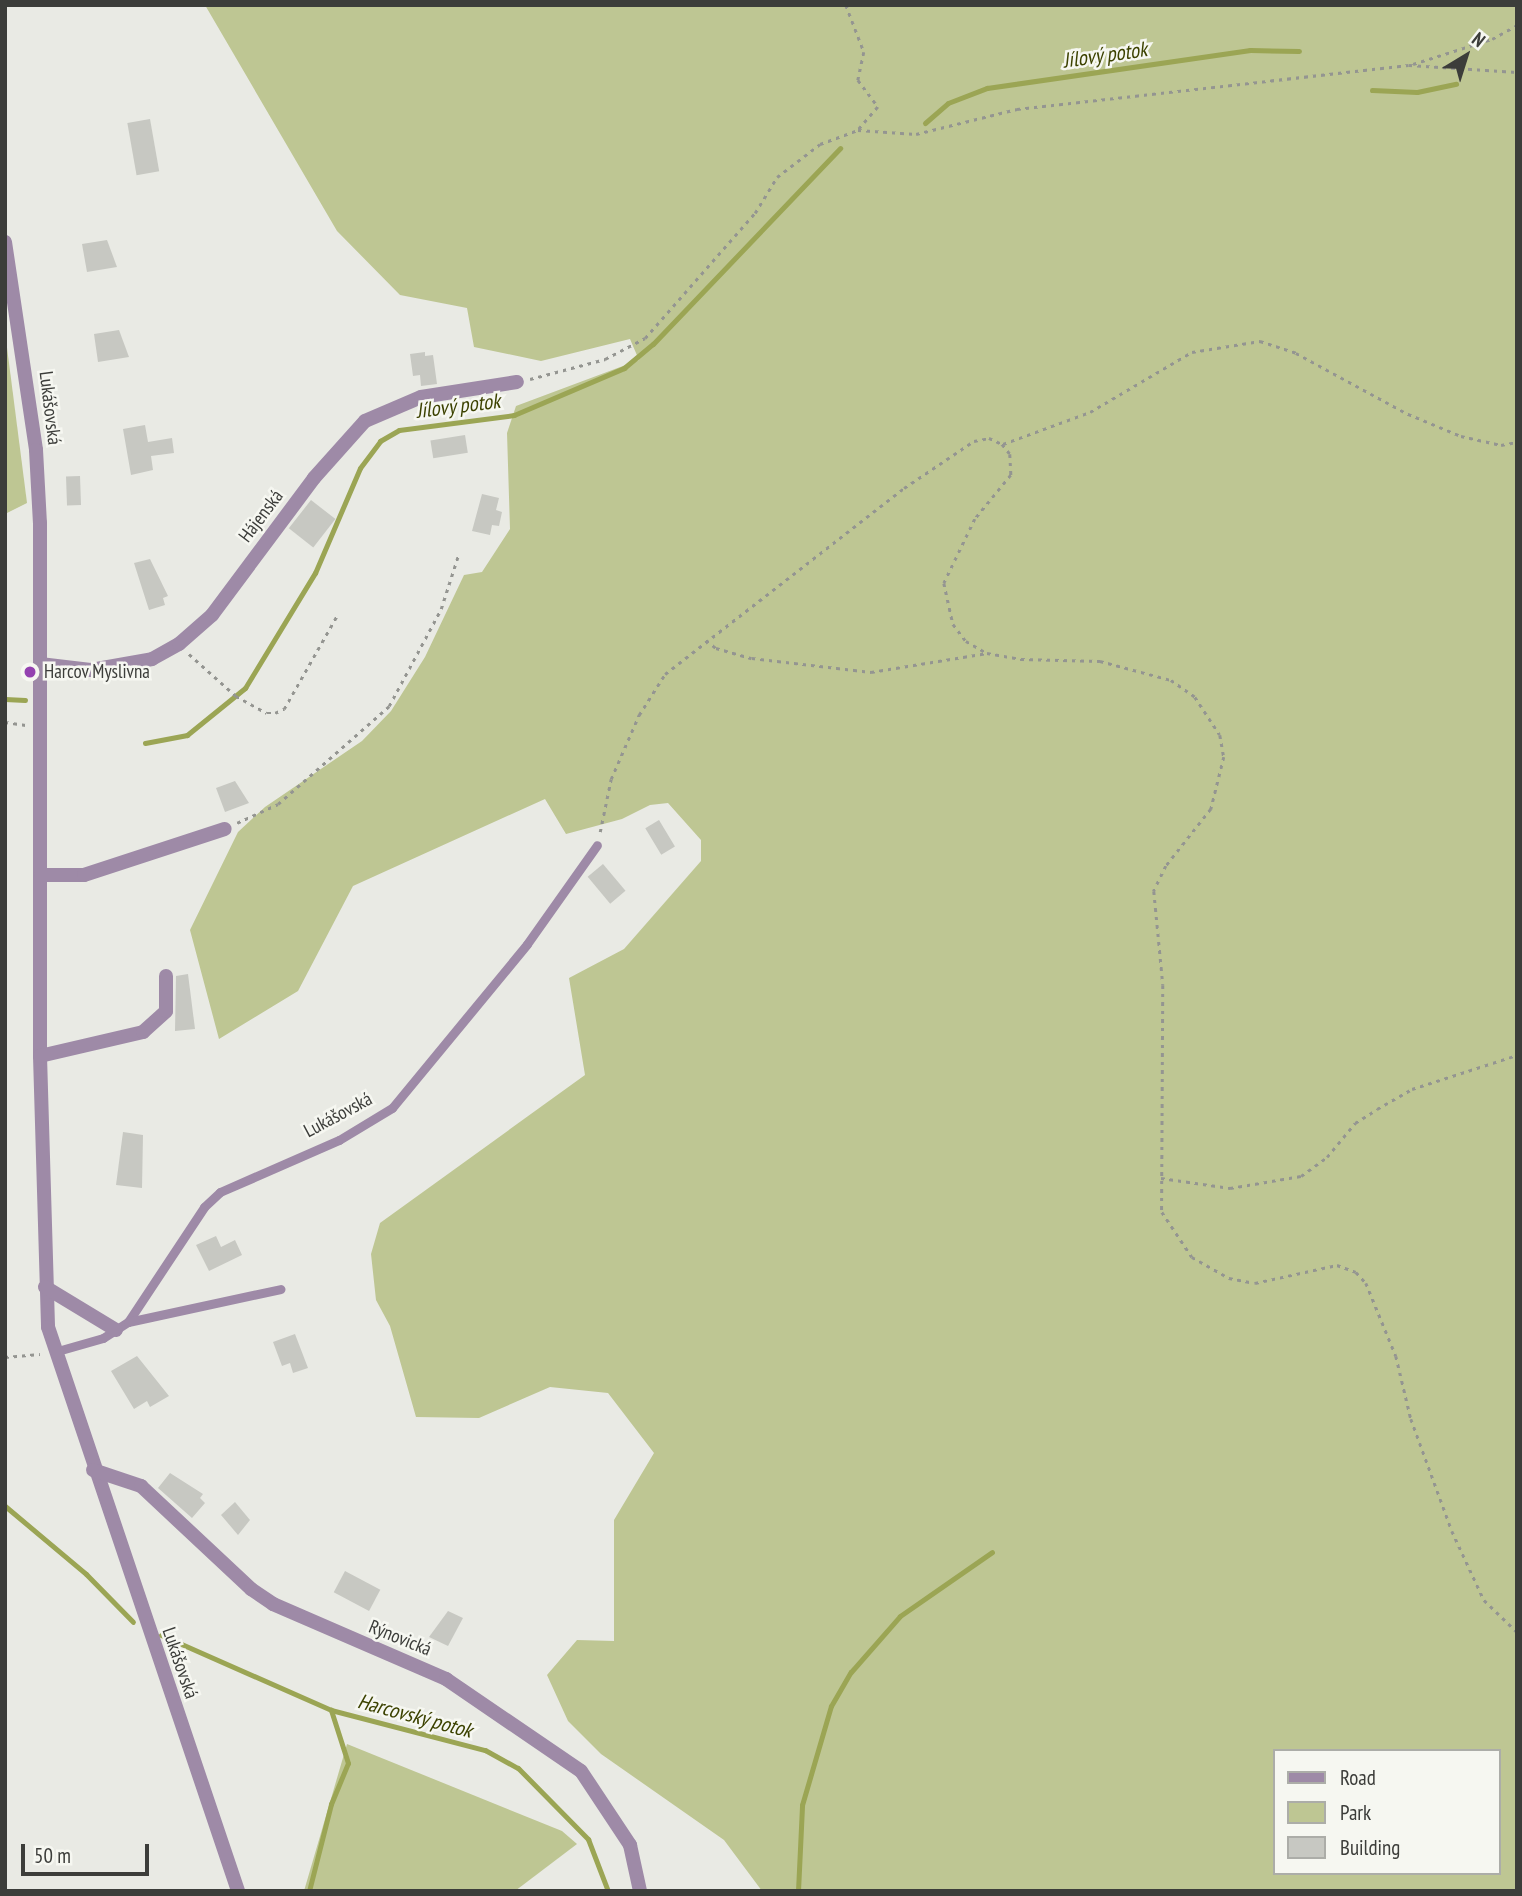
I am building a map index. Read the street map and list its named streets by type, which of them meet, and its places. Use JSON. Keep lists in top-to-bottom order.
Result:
{
  "streets": {
    "street": ["Lukášovská", "Hájenská", "Rýnovická"]
  },
  "crossings": [
    ["Lukášovská", "Hájenská"],
    ["Lukášovská", "Rýnovická"]
  ],
  "water": ["Jílový potok", "Harcovský potok"],
  "places": ["Harcov Myslivna"],
  "legend": ["Road", "Park", "Building"],
  "scale_bar": "50 m",
  "north": "top right"
}
